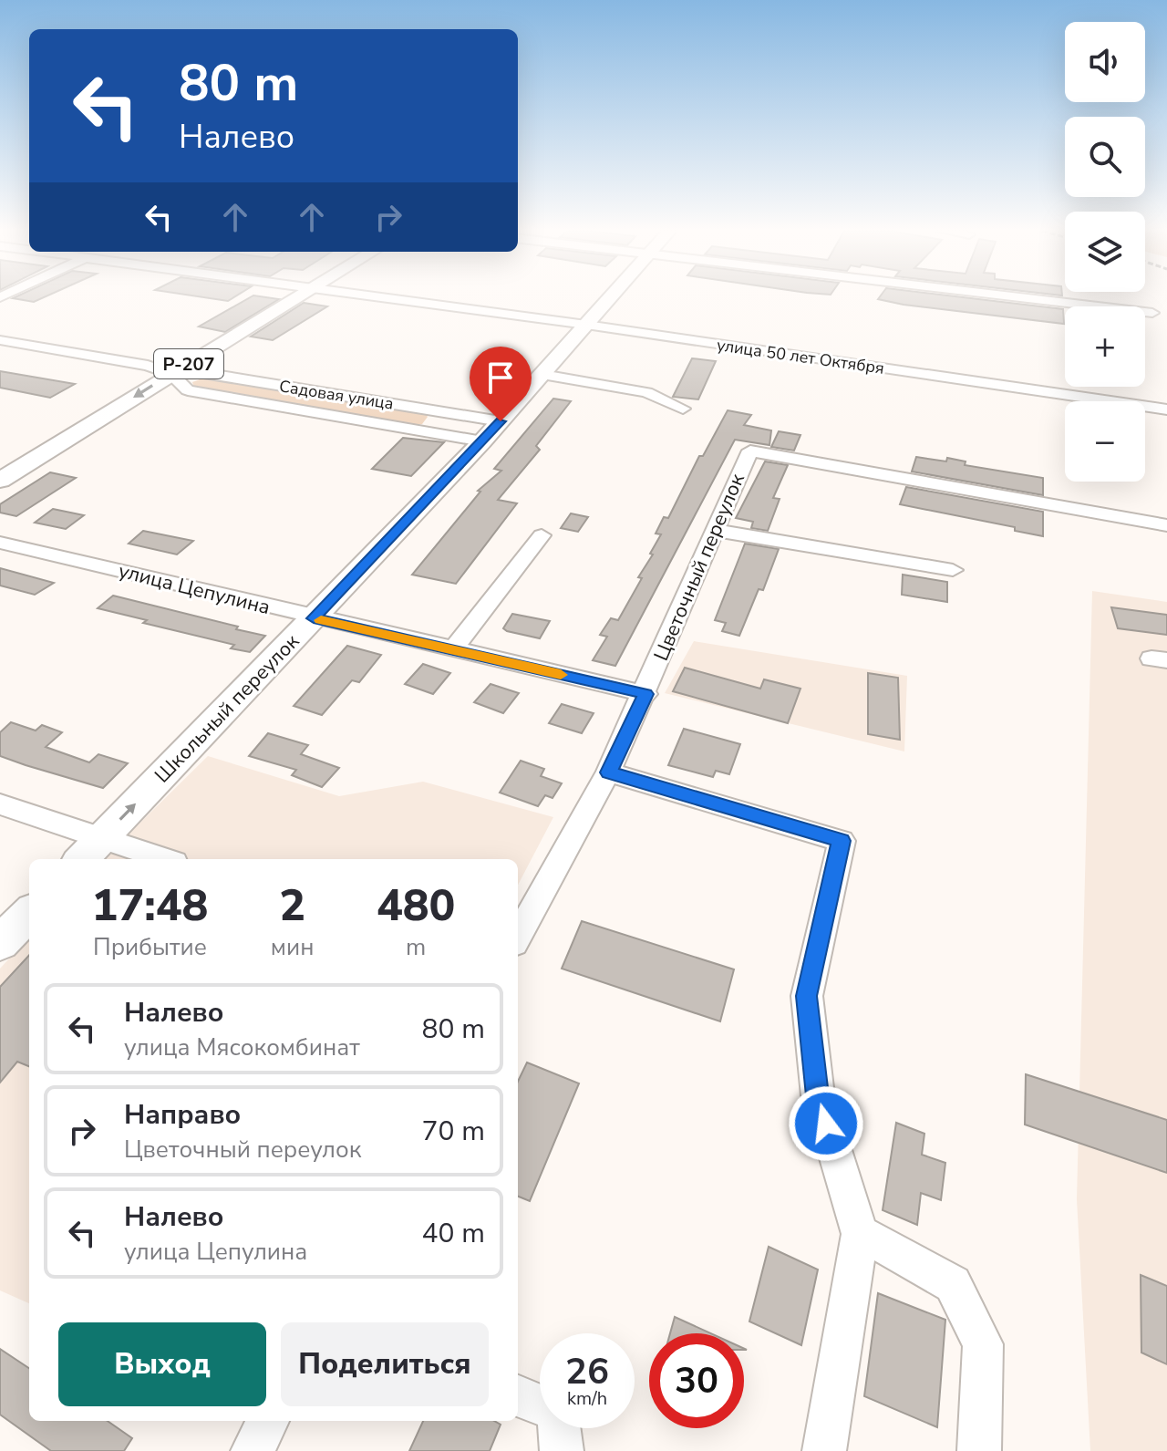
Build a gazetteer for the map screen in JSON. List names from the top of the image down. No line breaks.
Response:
{"streets":{"main road":["Р-207","Школьный переулок"],"street":["улица 50 лет Октября","Садовая улица","Цветочный переулок","улица Цепулина"]},"crossings":[["улица 50 лет Октября","Школьный переулок"],["Р-207","Садовая улица"],["Садовая улица","Школьный переулок"],["Цветочный переулок","улица Цепулина"],["улица Цепулина","Школьный переулок"]],"one_way":["Школьный переулок"],"page":{"map_buttons":["+","−"],"turn":["80 m","Налево"],"eta":["17:48","Прибытие","2","мин","480","m"],"list":[{"name":"Налево","note":"улица Мясокомбинат","value":"80 m"},{"name":"Направо","note":"Цветочный переулок","value":"70 m"},{"name":"Налево","note":"улица Цепулина","value":"40 m"}],"buttons":["Выход","Поделиться"],"speed":"26 km/h","limit":"30"}}
